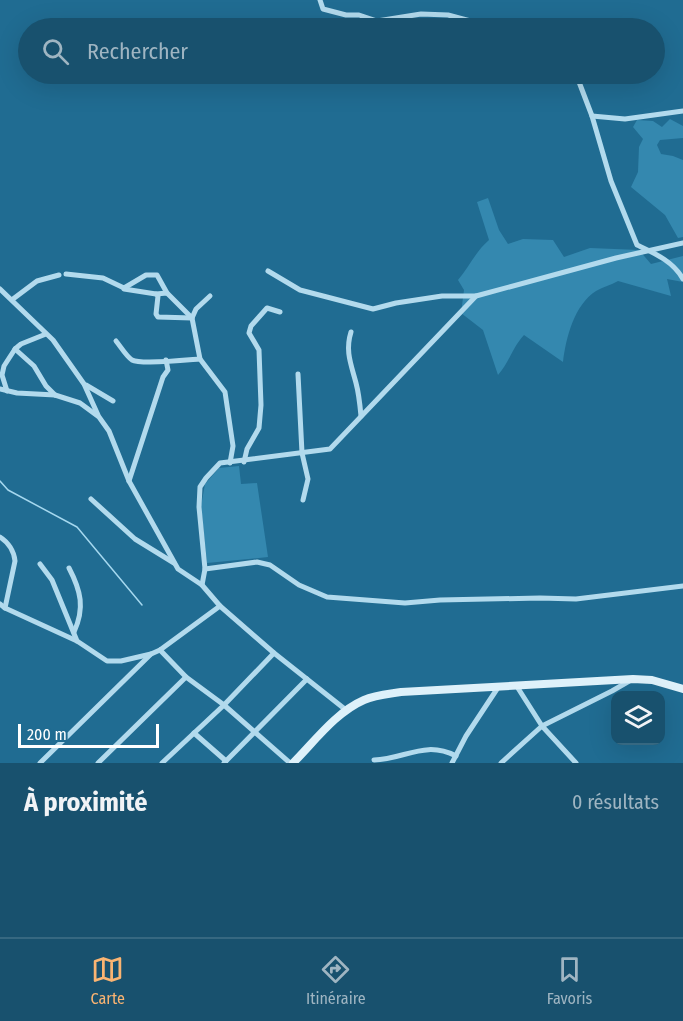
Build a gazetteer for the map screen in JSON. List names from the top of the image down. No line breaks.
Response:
{"scale_bar":"200 m","page":{"search":"Rechercher","scale":"200 m","heading":["À proximité","0 résultats"],"nav":["Carte","Itinéraire","Favoris"]}}
